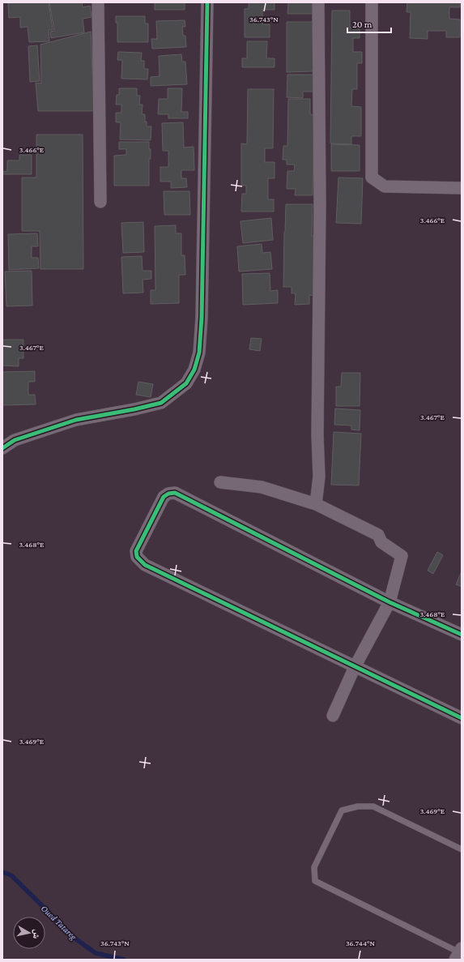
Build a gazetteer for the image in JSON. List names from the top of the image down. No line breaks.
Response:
{"water":["Oued Tatareg"],"scale_bar":"20 m","north":"right","coordinates":["36.743°N","3.466°E","3.467°E","3.468°E","3.469°E","36.744°N"]}
